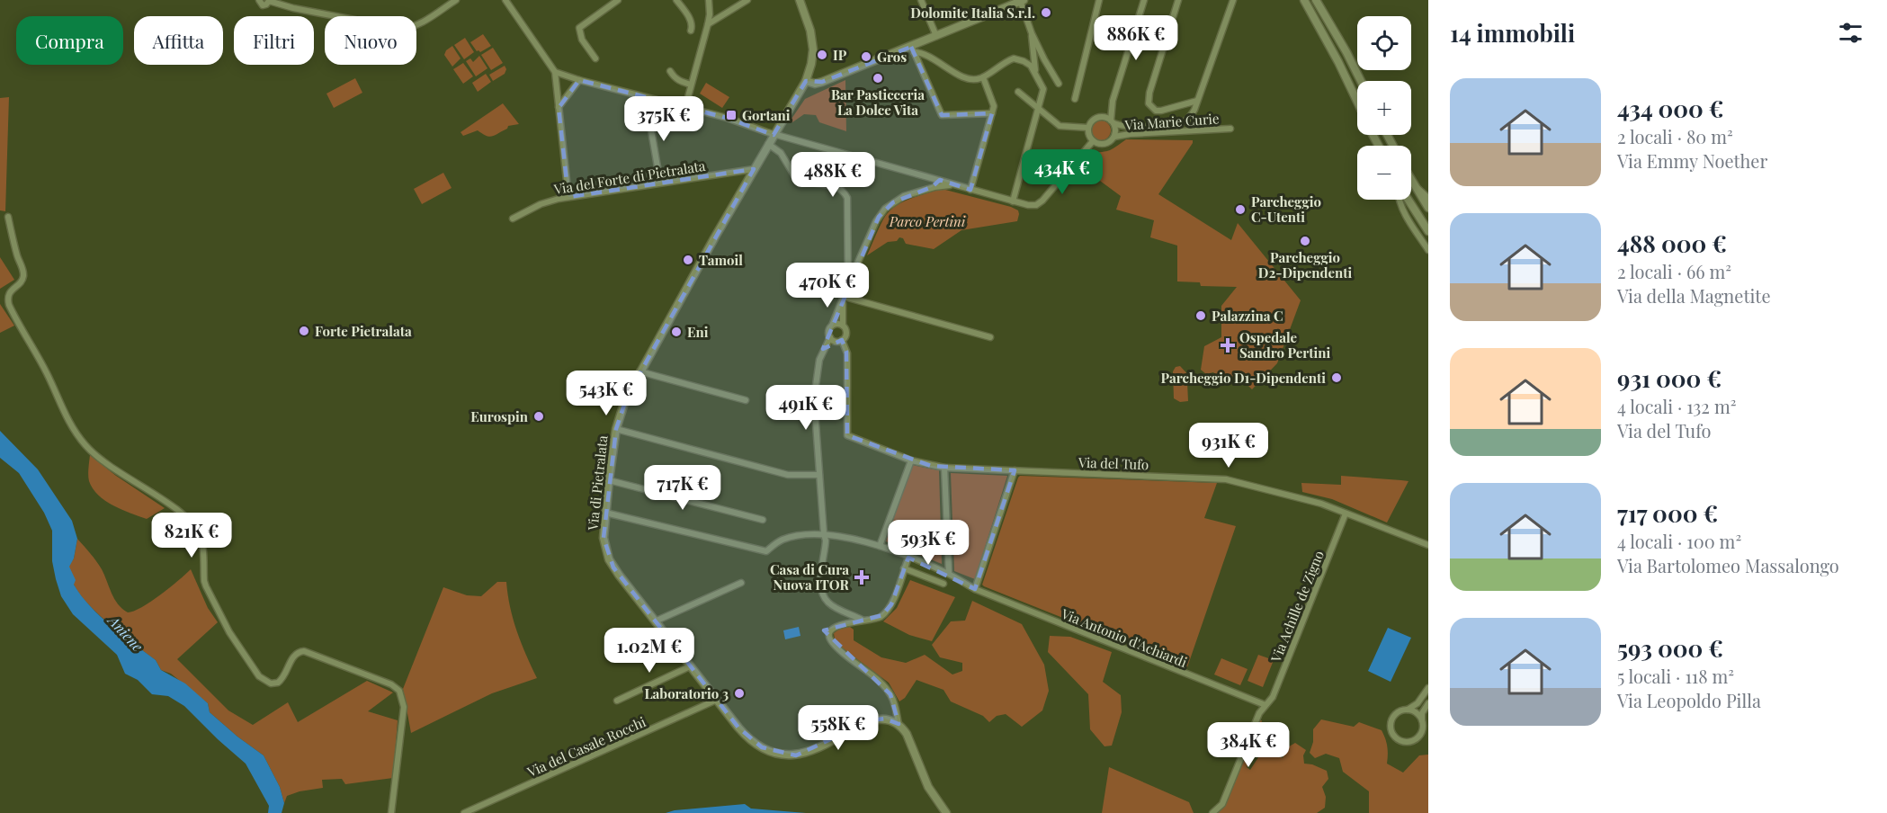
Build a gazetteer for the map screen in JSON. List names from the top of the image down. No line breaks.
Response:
{"streets":{"street":["Via Marie Curie","Via del Forte di Pietralata","Via del Tufo","Via di Pietralata","Via Achille de Zigno","Via Antonio d'Achiardi","Via del Casale Rocchi"]},"crossings":[["Via del Forte di Pietralata","Via di Pietralata"],["Via del Tufo","Via Achille de Zigno"],["Via di Pietralata","Via Antonio d'Achiardi"],["Via di Pietralata","Via del Casale Rocchi"],["Via Achille de Zigno","Via Antonio d'Achiardi"]],"water":["Aniene"],"parks":["Parco Pertini"],"places":{"other":["Dolomite Italia S.r.l.","IP","Gros","Bar Pasticceria La Dolce Vita","Parcheggio C-Utenti","Parcheggio D2-Dipendenti","Tamoil","Palazzina C","Forte Pietralata","Eni","Parcheggio D1-Dipendenti","Eurospin","Laboratorio 3"],"transit":["Gortani"],"health":["Ospedale Sandro Pertini","Casa di Cura Nuova ITOR"]},"page":{"heading":"14 immobili","price":["886K €","375K €","434K €","488K €","470K €","543K €","491K €","931K €","717K €","821K €","593K €","1.02M €","558K €","384K €"],"map_buttons":["+","−"],"chip":["Compra","Affitta","Filtri","Nuovo"],"list":[{"name":"434 000 €","note":"2 locali · 80 m² · Via Emmy Noether"},{"name":"488 000 €","note":"2 locali · 66 m² · Via della Magnetite"},{"name":"931 000 €","note":"4 locali · 132 m² · Via del Tufo"},{"name":"717 000 €","note":"4 locali · 100 m² · Via Bartolomeo Massalongo"},{"name":"593 000 €","note":"5 locali · 118 m² · Via Leopoldo Pilla"}]}}
